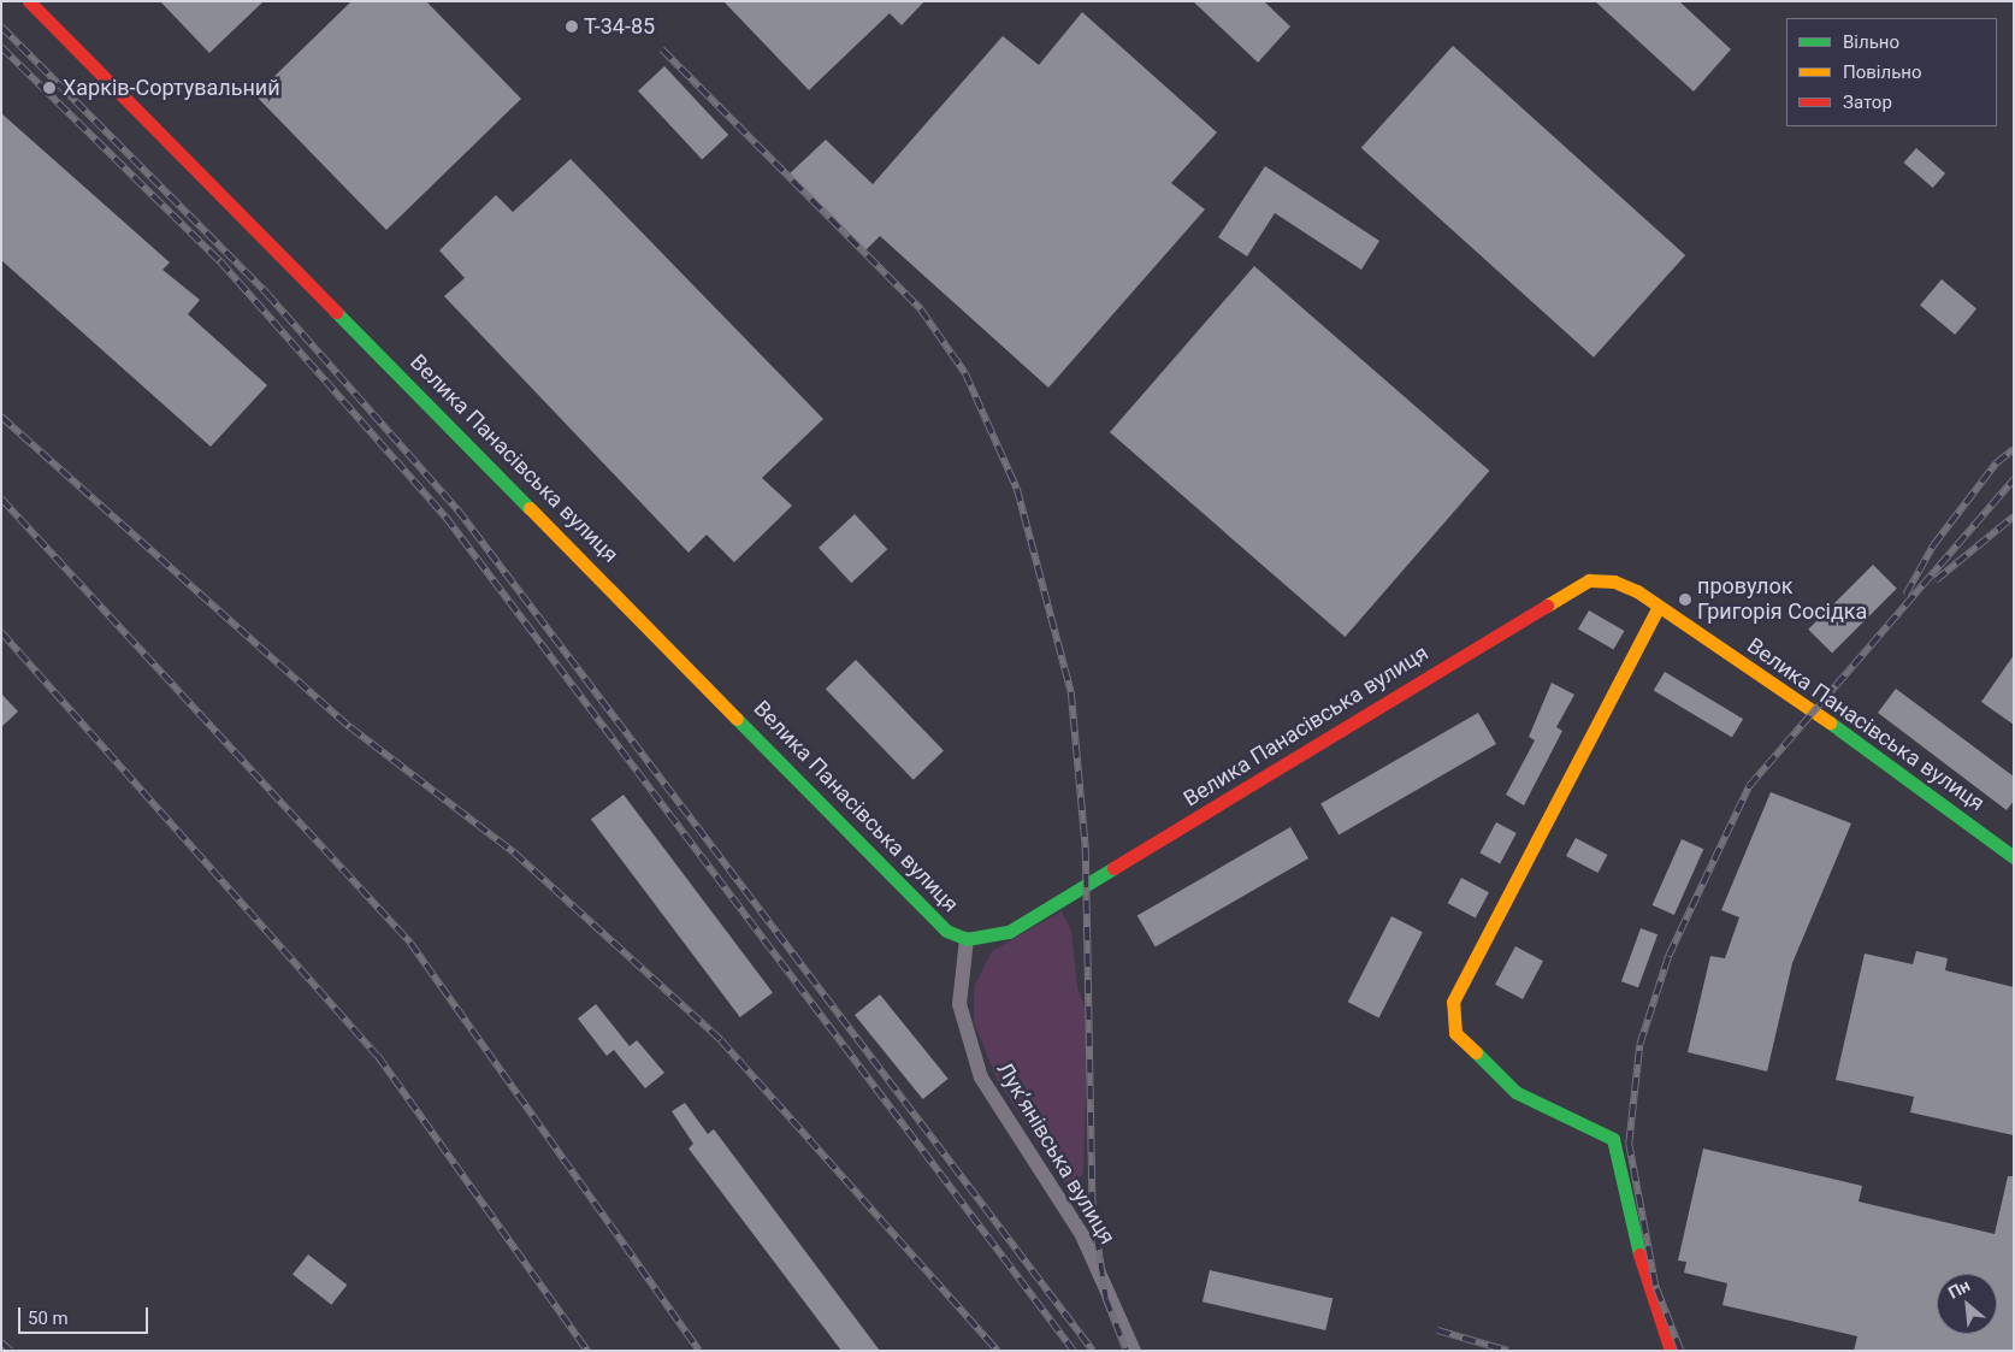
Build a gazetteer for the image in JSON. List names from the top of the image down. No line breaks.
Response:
{"streets":{"street":["Велика Панасівська вулиця","Лук’янівська вулиця"]},"crossings":[["Велика Панасівська вулиця","Лук’янівська вулиця"]],"places":["Т-34-85","Харків-Сортувальний","провулок Григорія Сосідка"],"legend":["Вільно","Повільно","Затор"],"scale_bar":"50 m","north":"top left"}
